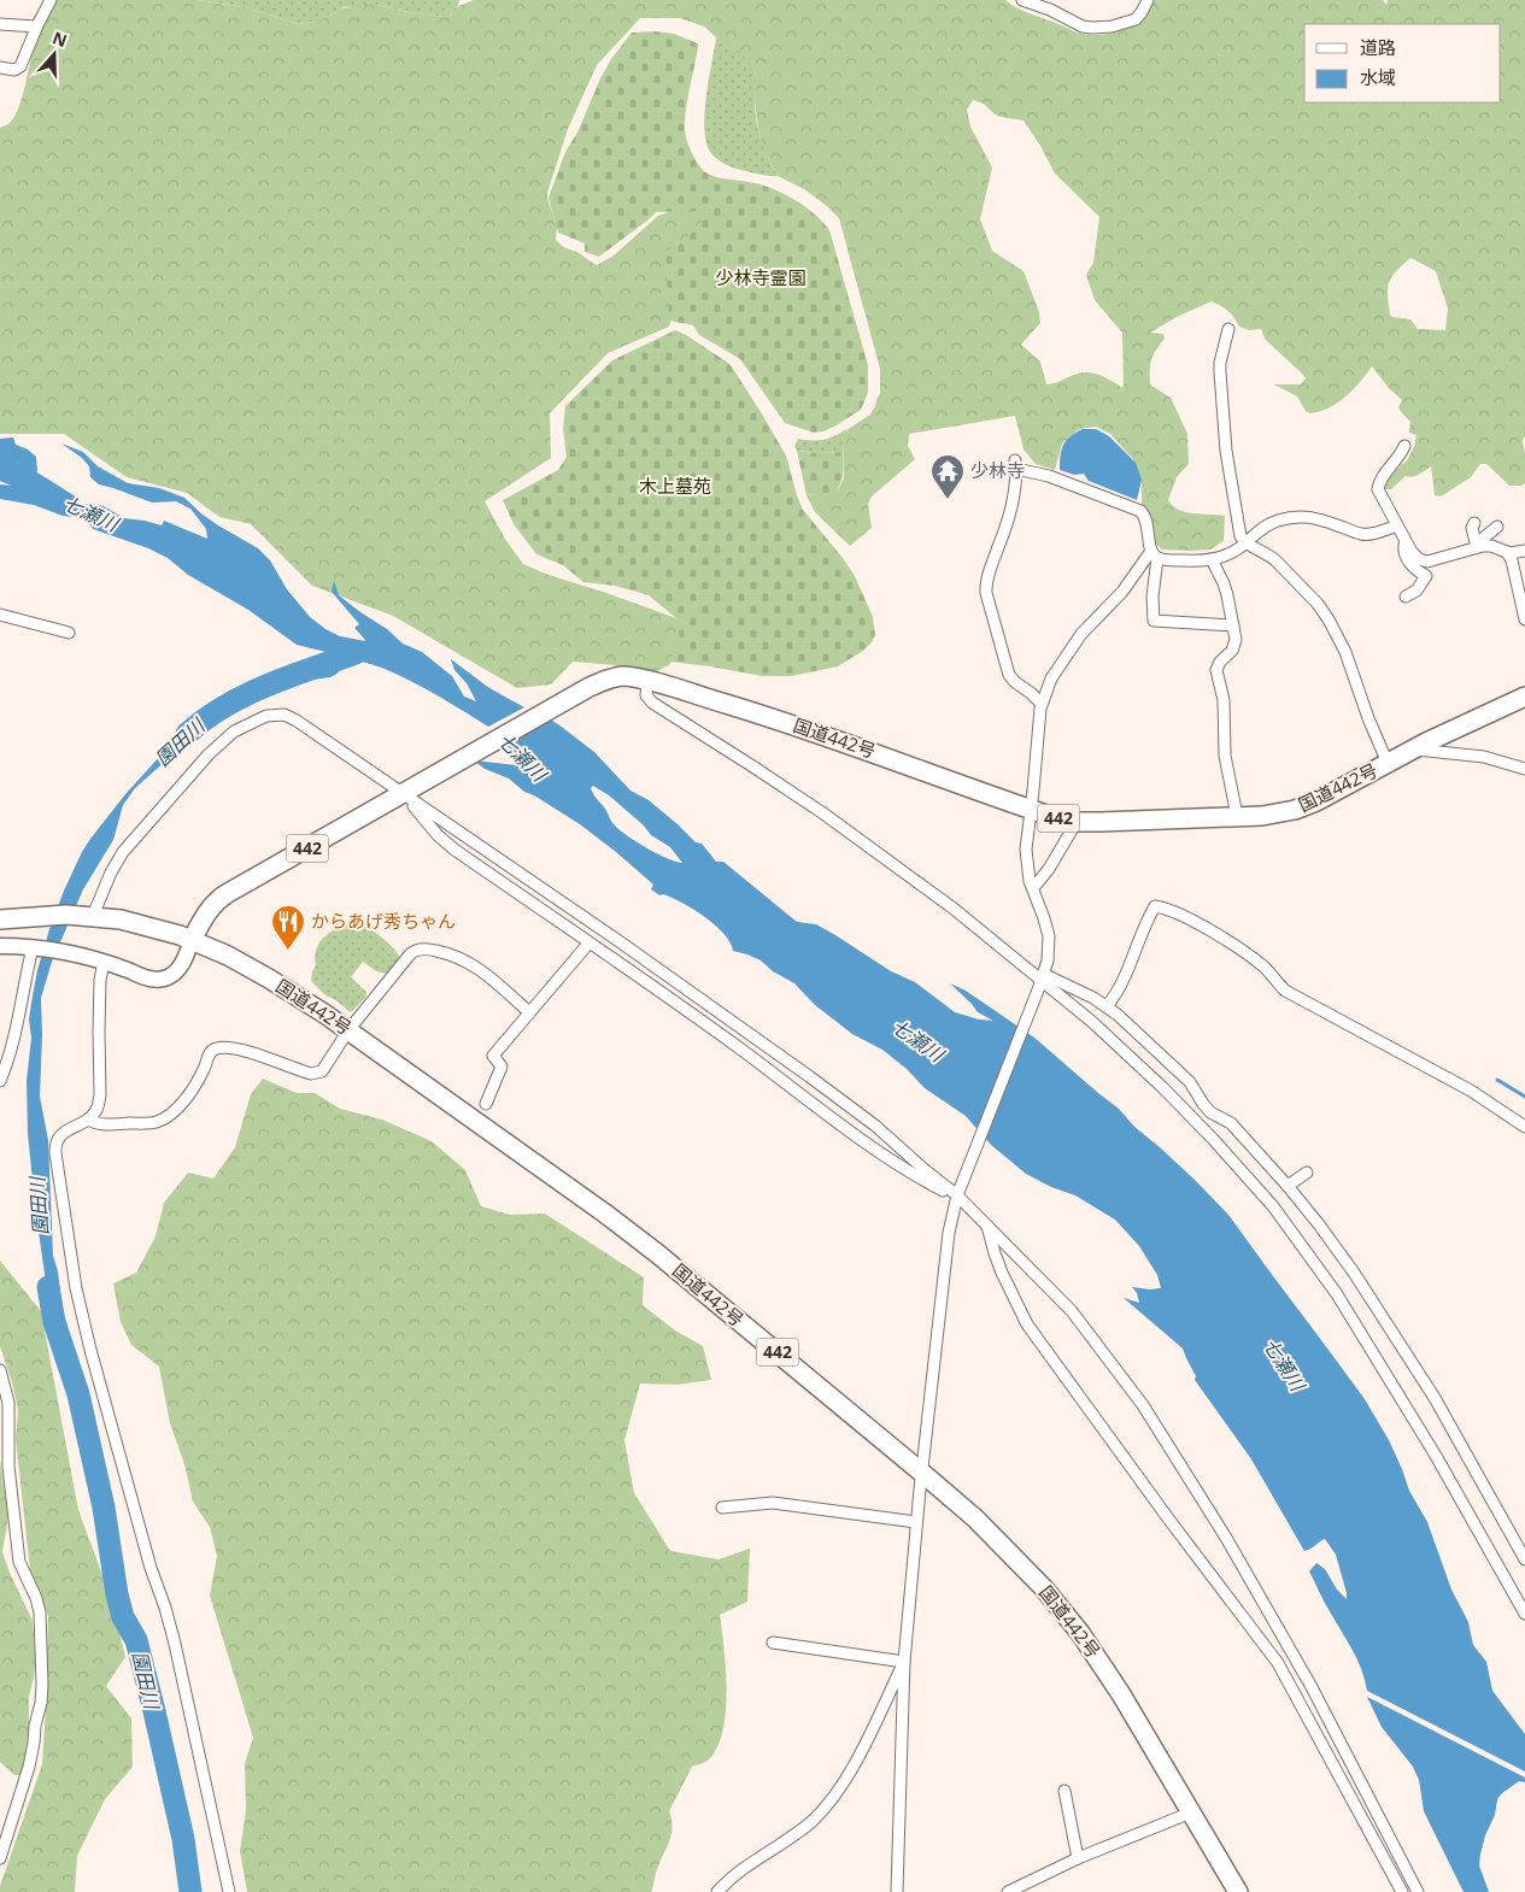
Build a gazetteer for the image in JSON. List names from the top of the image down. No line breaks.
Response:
{"streets":{"highway":["国道442号","442"]},"water":["七瀬川","園田川"],"parks":["少林寺霊園","木上墓苑"],"places":{"temple":["少林寺"],"restaurant":["からあげ秀ちゃん"]},"legend":["道路","水域"],"north":"top"}
